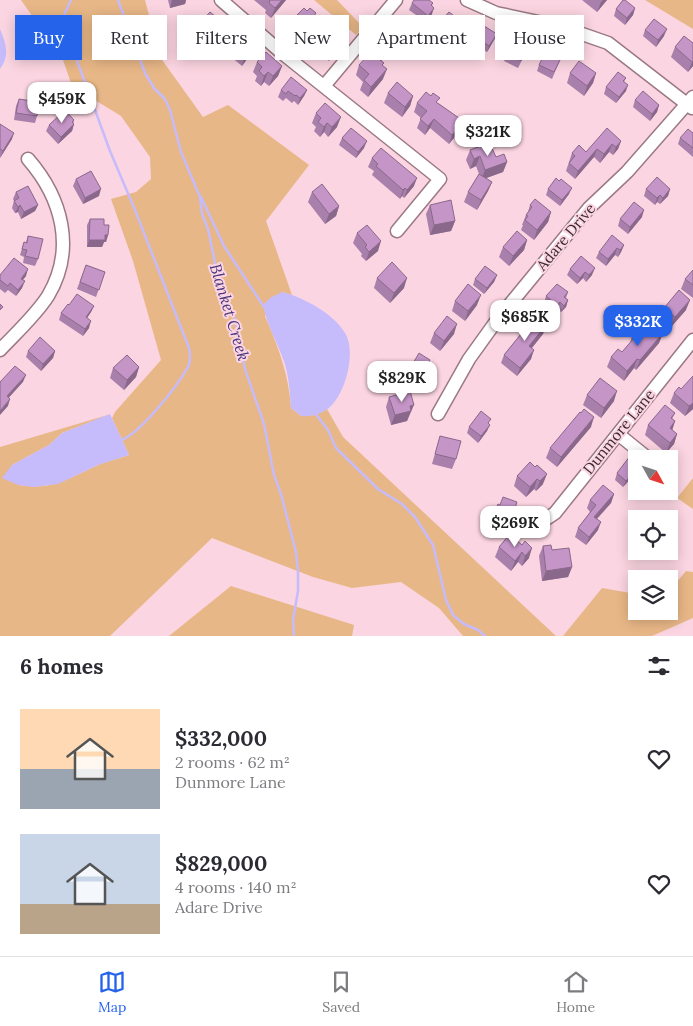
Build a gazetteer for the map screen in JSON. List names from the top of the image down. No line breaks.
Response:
{"streets":{"street":["Adare Drive","Dunmore Lane"]},"water":["Blanket Creek"],"north":"bottom right","page":{"chip":["Buy","Rent","Filters","New","Apartment","House"],"price":["$459K","$321K","$685K","$332K","$829K","$269K"],"heading":"6 homes","list":[{"name":"$332,000","note":"2 rooms · 62 m² · Dunmore Lane"},{"name":"$829,000","note":"4 rooms · 140 m² · Adare Drive"}],"tabs":["Map","Saved","Home"]}}
